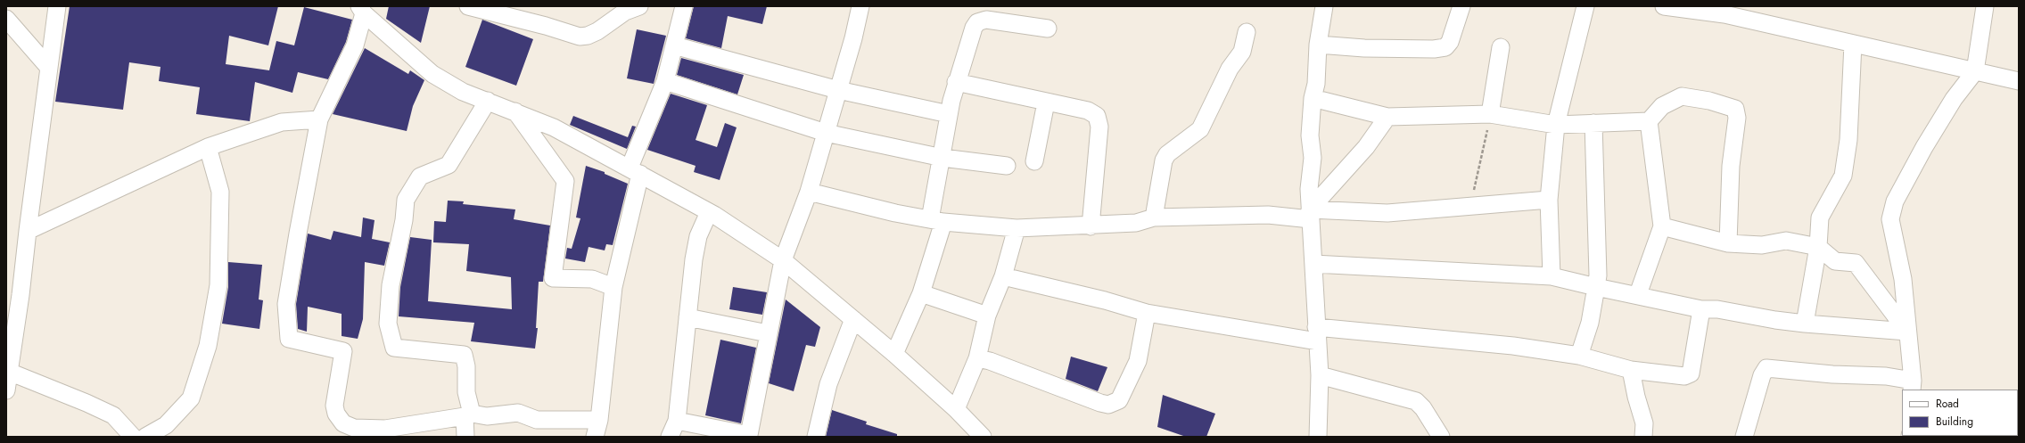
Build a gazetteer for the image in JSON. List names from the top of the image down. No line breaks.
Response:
{"legend":["Road","Building"]}
